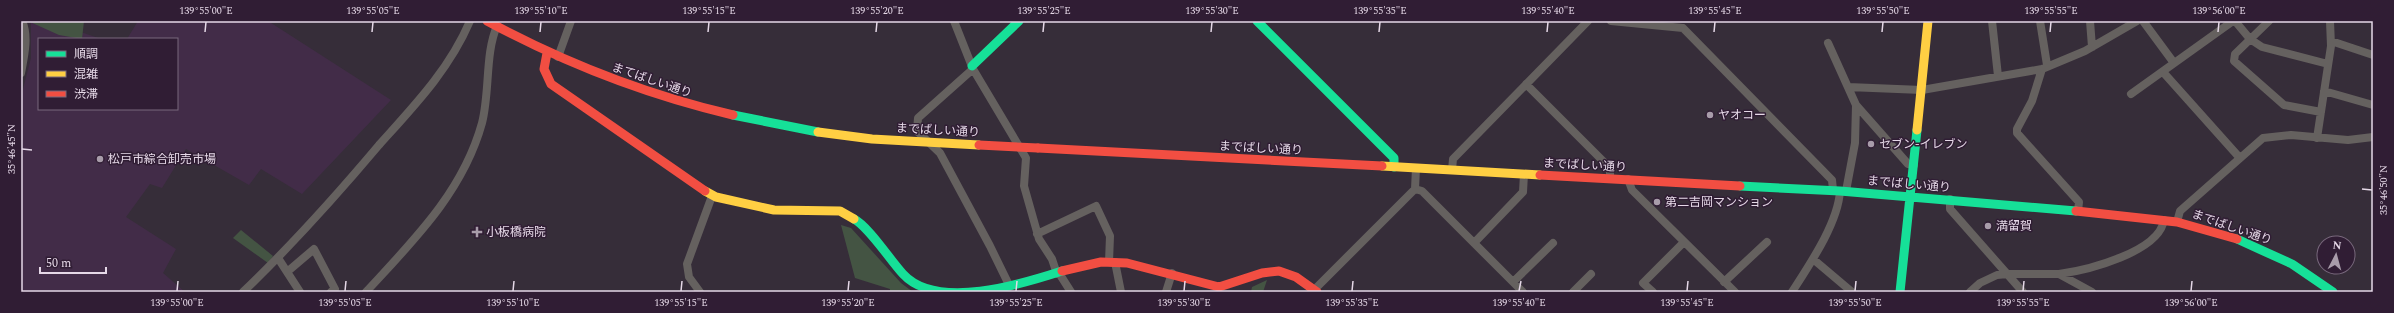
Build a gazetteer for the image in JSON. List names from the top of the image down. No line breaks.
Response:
{"streets":{"street":["まてばしい通り","までばしい通り"]},"crossings":[["まてばしい通り","までばしい通り"]],"places":{"other":["ヤオコー","セブン-イレブン","松戸市綜合卸売市場","第二吉岡マンション","満留賀"],"health":["小板橋病院"]},"legend":["順調","混雑","渋滞"],"scale_bar":"50 m","north":"top","coordinates":["139°55'00\"E","139°55'05\"E","139°55'10\"E","139°55'15\"E","139°55'20\"E","139°55'25\"E","139°55'30\"E","139°55'35\"E","139°55'40\"E","139°55'45\"E","139°55'50\"E","139°55'55\"E","139°56'00\"E","35°46'45\"N","35°46'50\"N"]}
